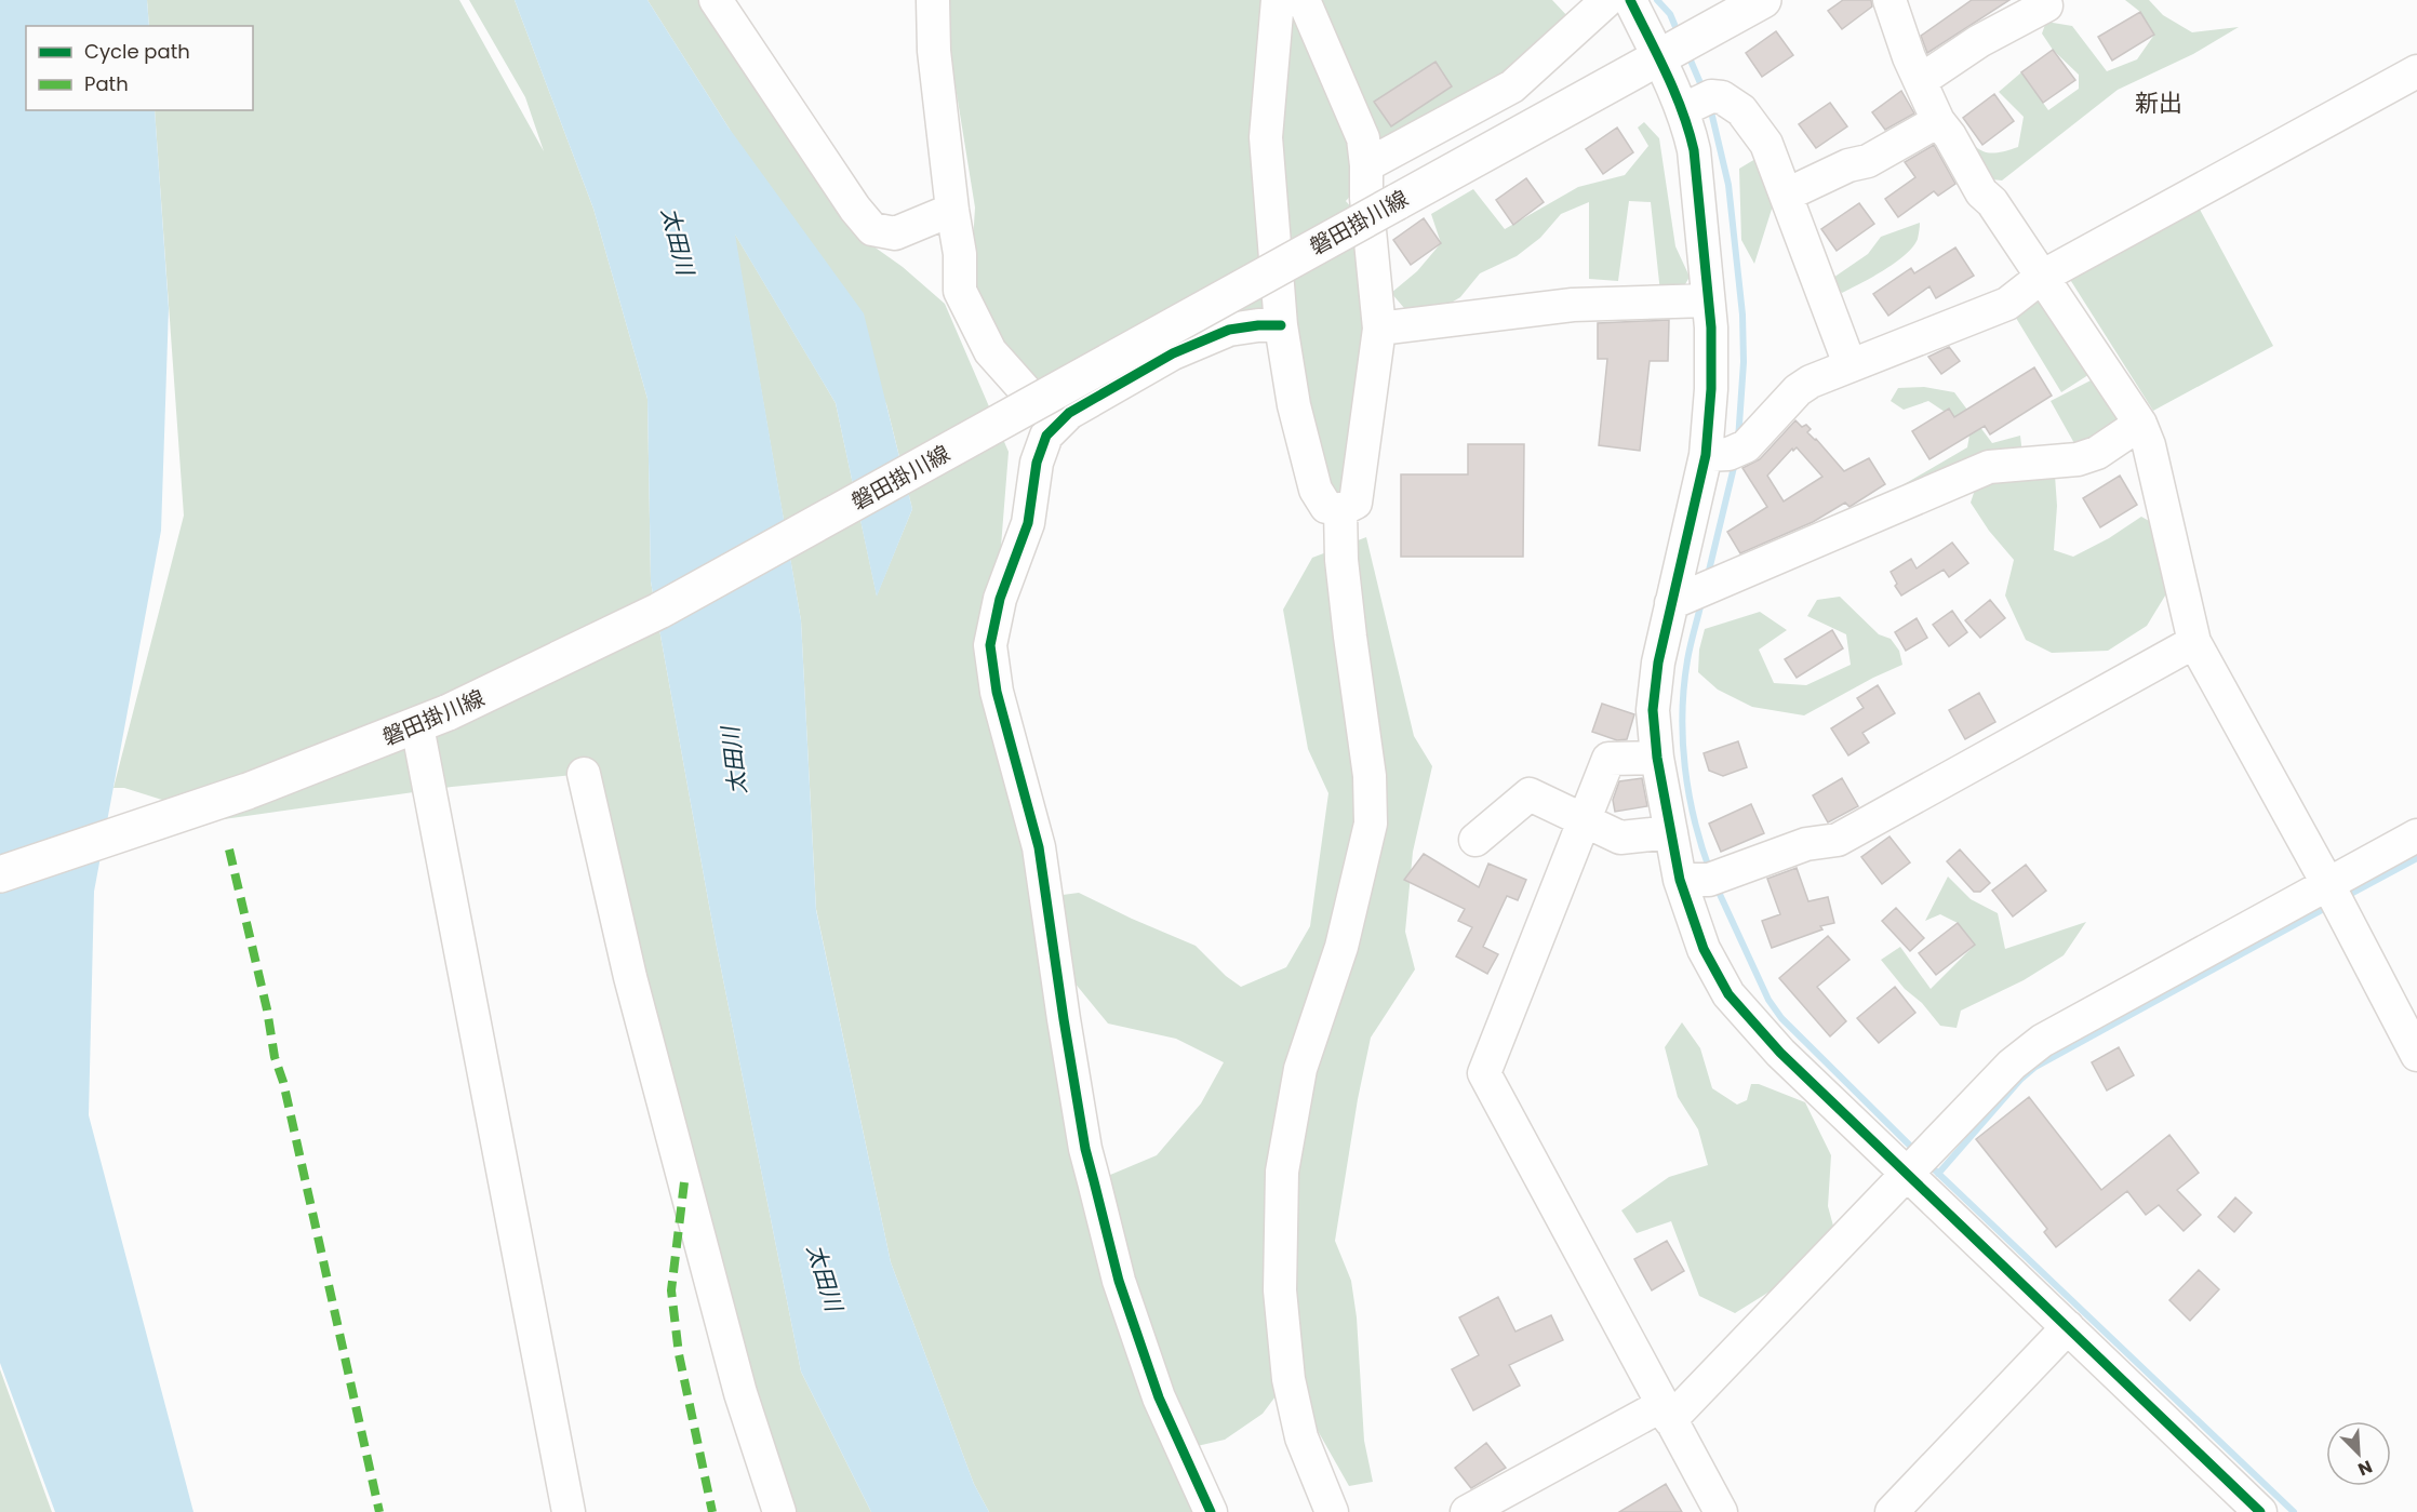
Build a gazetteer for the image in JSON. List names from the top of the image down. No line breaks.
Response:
{"streets":{"main road":["磐田掛川線"]},"districts":["新出"],"water":["太田川"],"legend":["Cycle path","Path"],"north":"bottom right"}
